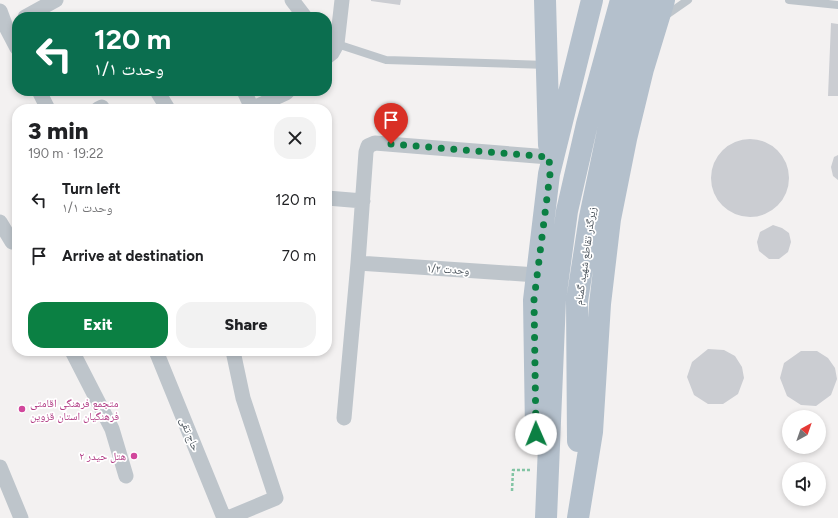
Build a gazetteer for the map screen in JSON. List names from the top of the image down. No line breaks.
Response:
{"streets":{"main road":["زیرگذر تقاطع شهید گمنام"],"street":["وحدت ۱/۲","حاج تقی"]},"places":["متجمع فرهنگی اقامتی فرهنگیان استان قزوین","هتل حیدر ۲"],"north":"top right","page":{"turn":["120 m","وحدت ۱/۱"],"heading":["3 min","190 m · 19:22"],"list":[{"name":"Turn left","note":"وحدت ۱/۱","value":"120 m"},{"name":"Arrive at destination","value":"70 m"}],"buttons":["Exit","Share"]}}
